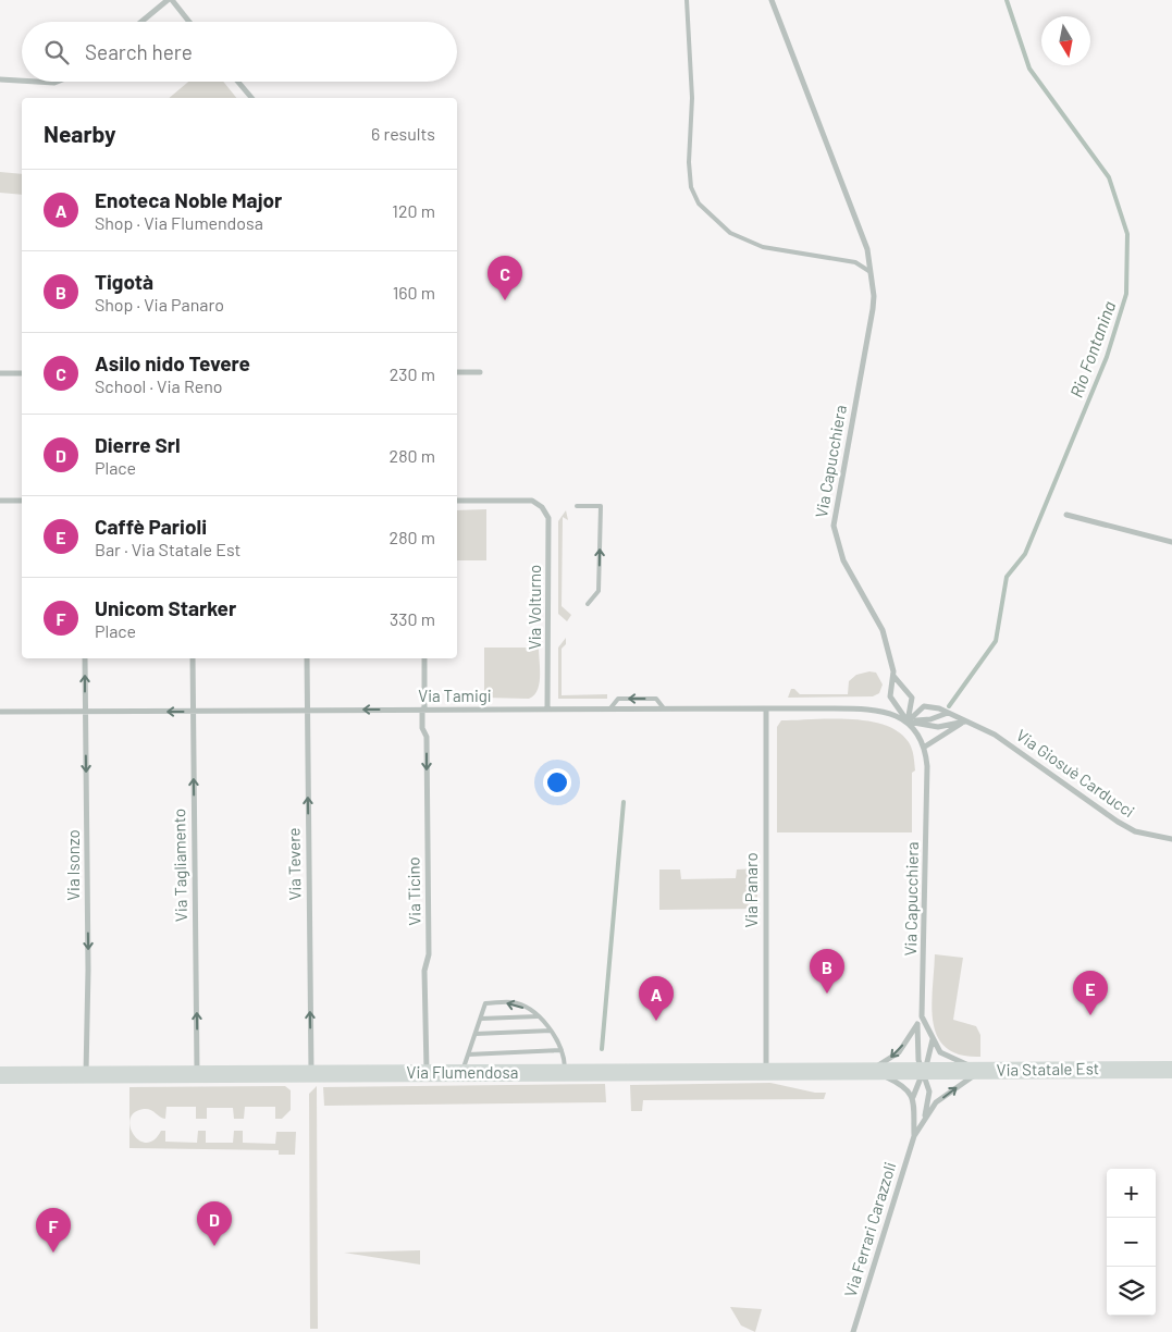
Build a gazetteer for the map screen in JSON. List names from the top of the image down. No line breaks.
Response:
{"streets":{"street":["Via Capucchiera","Via Volturno","Via Tamigi","Via Giosuè Carducci","Via Tevere","Via Isonzo","Via Tagliamento","Via Panaro","Via Ticino","Via Statale Est","Via Flumendosa","Via Ferrari Carazzoli"]},"crossings":[["Via Capucchiera","Via Tamigi"],["Via Capucchiera","Via Giosuè Carducci"],["Via Capucchiera","Via Statale Est"],["Via Capucchiera","Via Flumendosa"],["Via Capucchiera","Via Ferrari Carazzoli"],["Via Volturno","Via Tamigi"],["Via Tamigi","Via Giosuè Carducci"],["Via Tamigi","Via Tevere"],["Via Tamigi","Via Isonzo"],["Via Tamigi","Via Tagliamento"],["Via Tamigi","Via Panaro"],["Via Tamigi","Via Ticino"],["Via Tevere","Via Flumendosa"],["Via Isonzo","Via Flumendosa"],["Via Tagliamento","Via Flumendosa"],["Via Panaro","Via Flumendosa"],["Via Ticino","Via Flumendosa"],["Via Statale Est","Via Flumendosa"],["Via Statale Est","Via Ferrari Carazzoli"],["Via Flumendosa","Via Ferrari Carazzoli"]],"one_way":["Via Tevere","Via Tagliamento","Via Ticino"],"water":["Rio Fontanina"],"north":"bottom","page":{"search":"Search here","heading":["Nearby","6 results"],"list":[{"mark":"A","name":"Enoteca Noble Major","note":"Shop · Via Flumendosa","value":"120 m"},{"mark":"B","name":"Tigotà","note":"Shop · Via Panaro","value":"160 m"},{"mark":"C","name":"Asilo nido Tevere","note":"School · Via Reno","value":"230 m"},{"mark":"D","name":"Dierre Srl","note":"Place","value":"280 m"},{"mark":"E","name":"Caffè Parioli","note":"Bar · Via Statale Est","value":"280 m"},{"mark":"F","name":"Unicom Starker","note":"Place","value":"330 m"}],"pins":["C","B","E","A","D","F"],"map_buttons":["+","−"]}}
